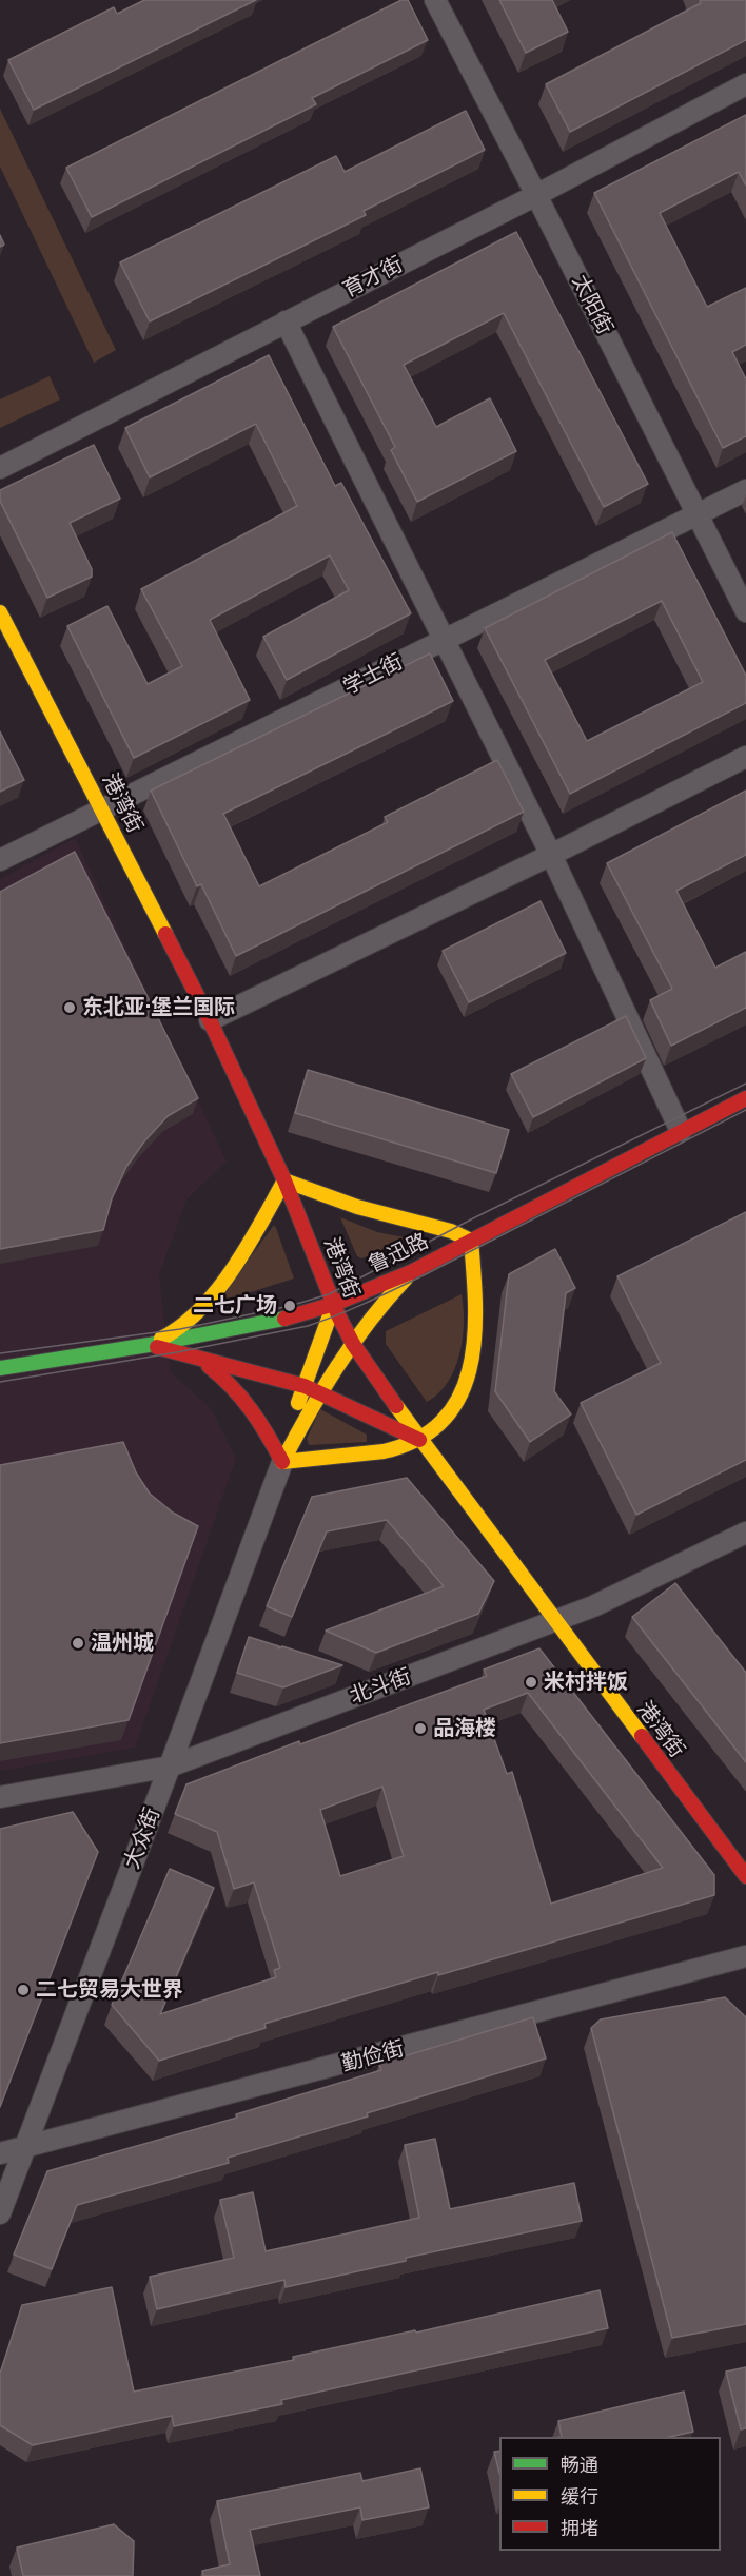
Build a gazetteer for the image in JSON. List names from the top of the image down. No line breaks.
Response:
{"streets":{"main road":["港湾街","鲁迅路"],"street":["育才街","太阳街","学士街","北斗街","大众街","勤俭街"]},"crossings":[["育才街","太阳街"],["太阳街","学士街"],["学士街","港湾街"],["港湾街","鲁迅路"],["港湾街","北斗街"],["北斗街","大众街"],["大众街","勤俭街"]],"places":["东北亚·堡兰国际","二七广场","温州城","米村拌饭","品海楼","二七贸易大世界"],"legend":["畅通","缓行","拥堵"]}
